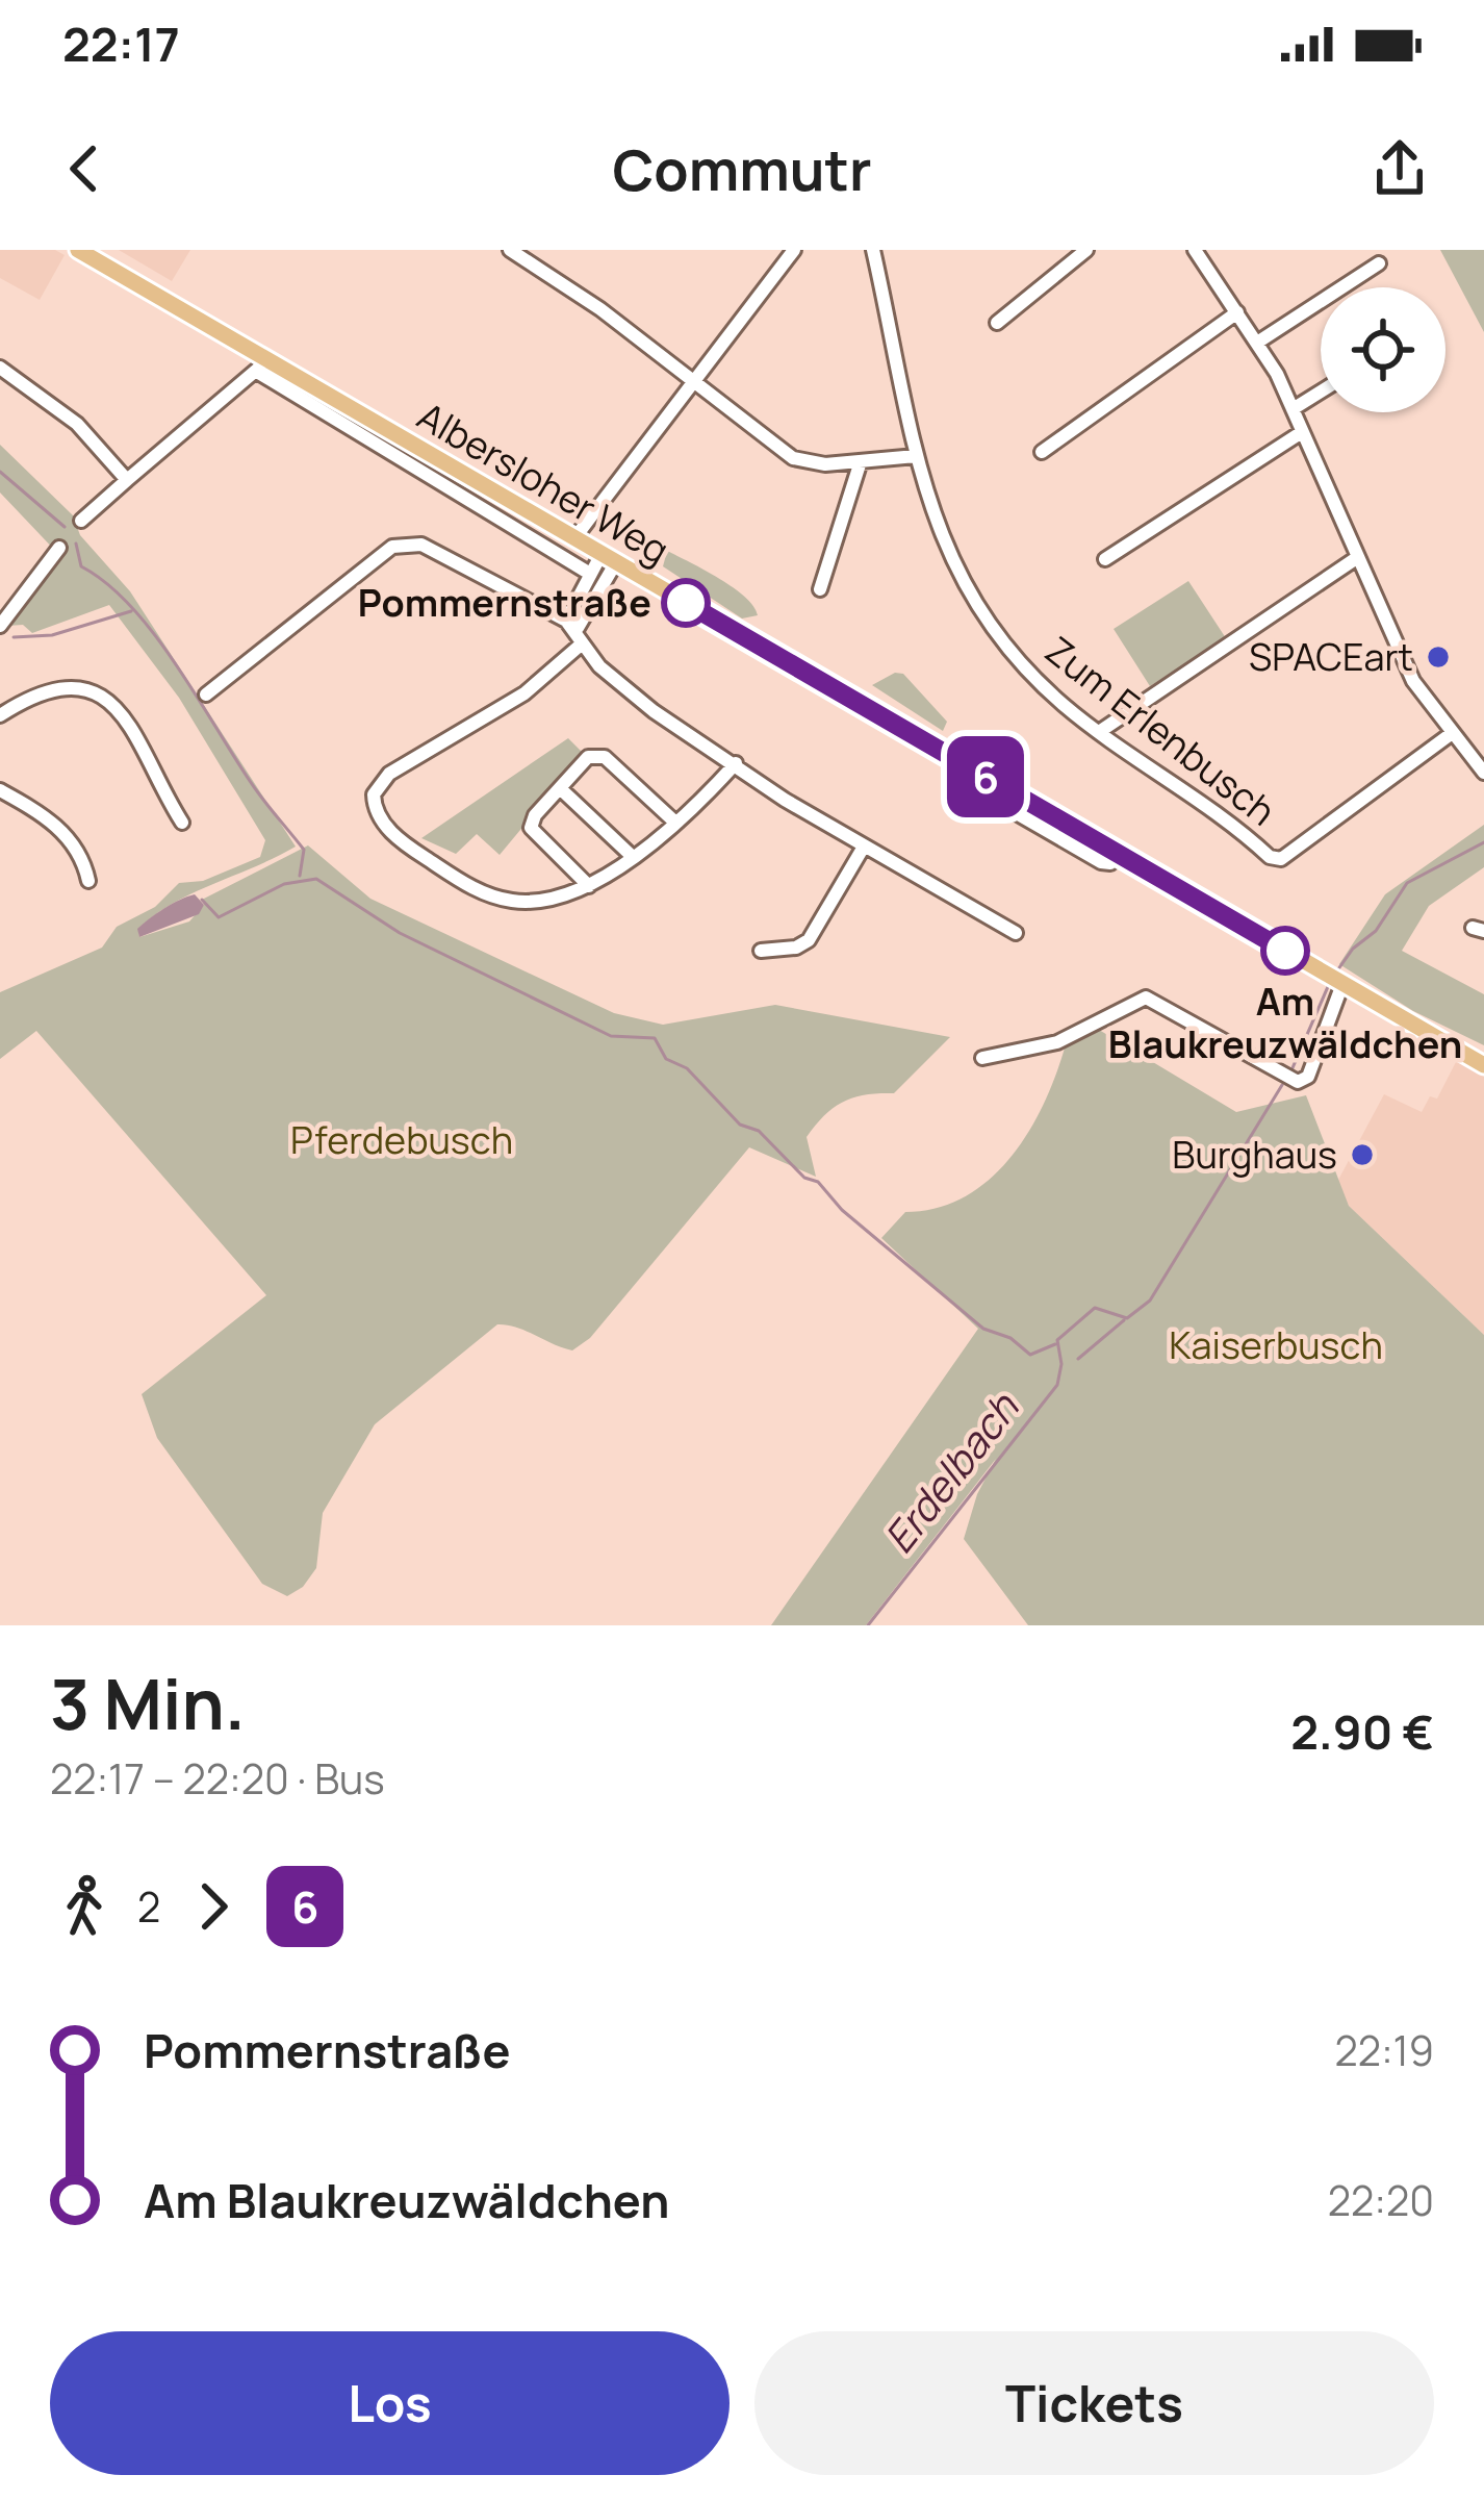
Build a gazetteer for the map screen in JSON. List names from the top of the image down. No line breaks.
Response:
{"streets":{"main road":["Albersloher Weg"],"street":["Zum Erlenbusch"]},"water":["Erdelbach"],"parks":["Pferdebusch","Kaiserbusch"],"places":["Pommernstraße","SPACEart","Am Blaukreuzwäldchen","Burghaus"],"lines":["bus line 6"],"page":{"status":"22:17","header":"Commutr","on_map":"6","heading":["3 Min.","22:17 – 22:20 · Bus","2.90 €"],"legs":["2","6"],"list":[{"name":"Pommernstraße","value":"22:19"},{"name":"Am Blaukreuzwäldchen","value":"22:20"}],"buttons":["Los","Tickets"]}}
